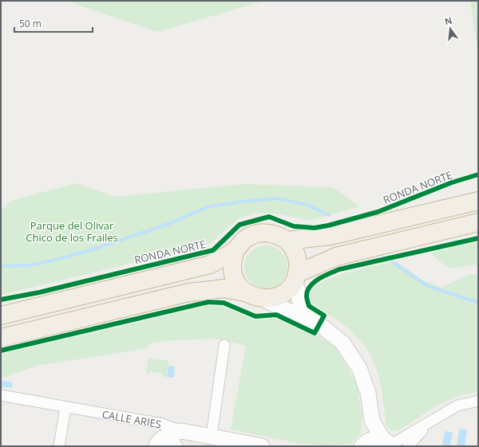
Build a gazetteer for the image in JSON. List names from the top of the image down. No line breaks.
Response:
{"streets":{"highway":["RONDA NORTE"],"main road":["CALLE ARIES"]},"parks":["Parque del Olivar Chico de los Frailes"],"scale_bar":"50 m","north":"top"}
